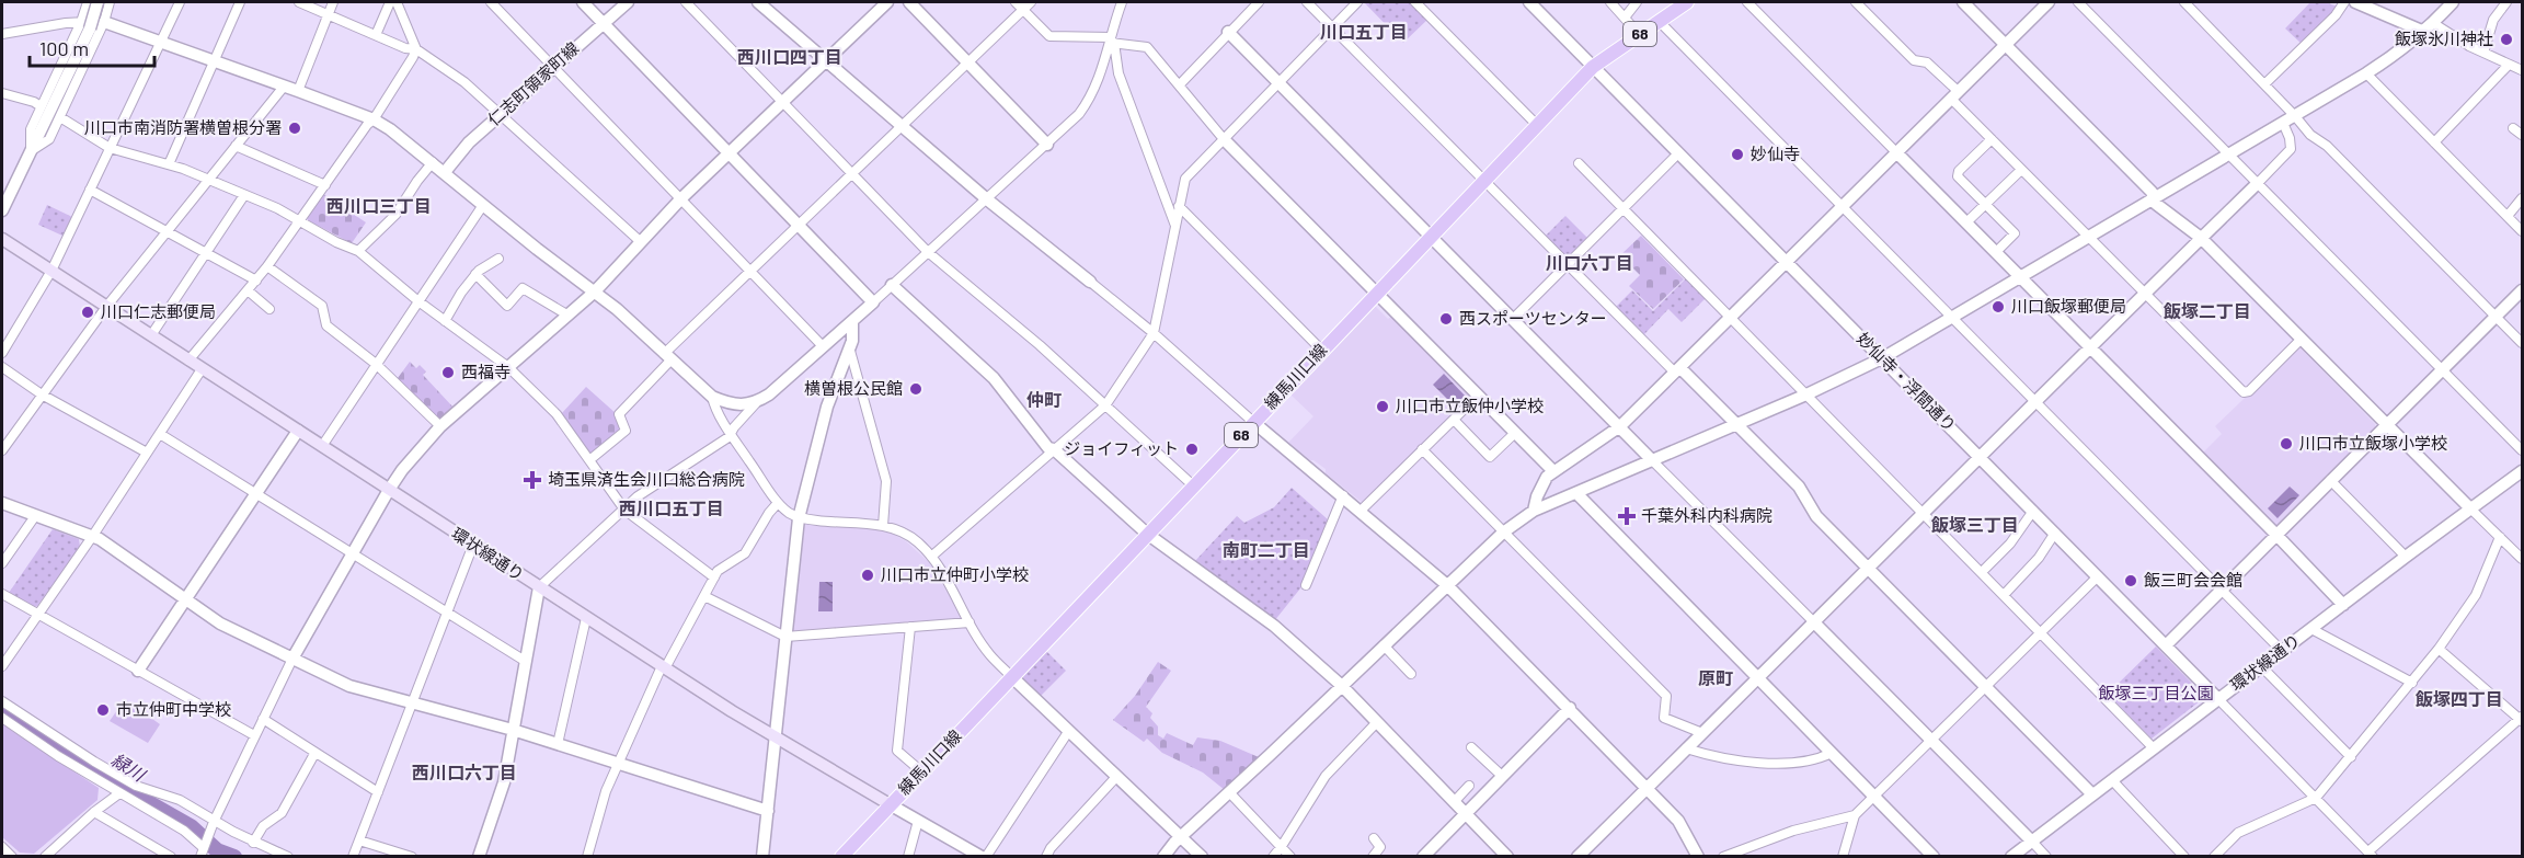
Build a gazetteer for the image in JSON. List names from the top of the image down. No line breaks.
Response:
{"streets":{"main road":["68","練馬川口線","環状線通り"],"street":["仁志町領家町線","妙仙寺・浮間通り"]},"crossings":[["練馬川口線","妙仙寺・浮間通り"],["練馬川口線","環状線通り"],["妙仙寺・浮間通り","環状線通り"]],"districts":["川口五丁目","西川口四丁目","西川口三丁目","川口六丁目","飯塚二丁目","仲町","西川口五丁目","飯塚三丁目","南町二丁目","原町","飯塚四丁目","西川口六丁目"],"water":["緑川"],"parks":["飯塚三丁目公園"],"places":{"other":["飯塚氷川神社","川口市南消防署横曽根分署","妙仙寺","川口飯塚郵便局","川口仁志郵便局","西スポーツセンター","西福寺","横曽根公民館","川口市立飯仲小学校","川口市立飯塚小学校","ジョイフィット","川口市立仲町小学校","飯三町会会館","市立仲町中学校"],"health":["埼玉県済生会川口総合病院","千葉外科内科病院"]},"scale_bar":"100 m"}
